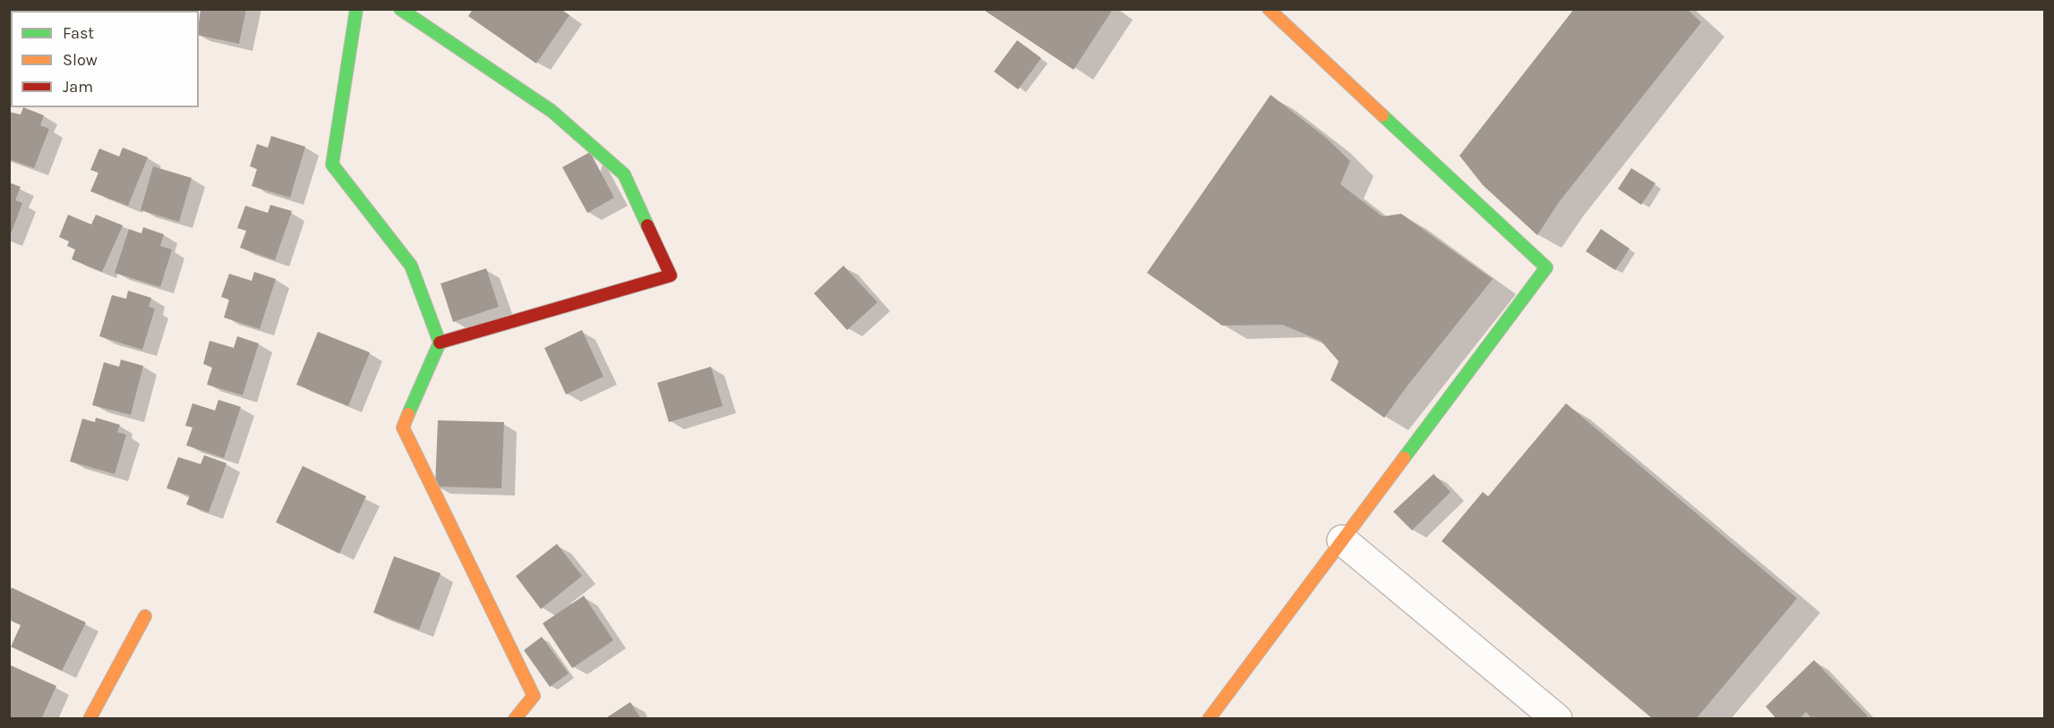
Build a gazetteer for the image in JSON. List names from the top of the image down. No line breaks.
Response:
{"legend":["Fast","Slow","Jam"]}
